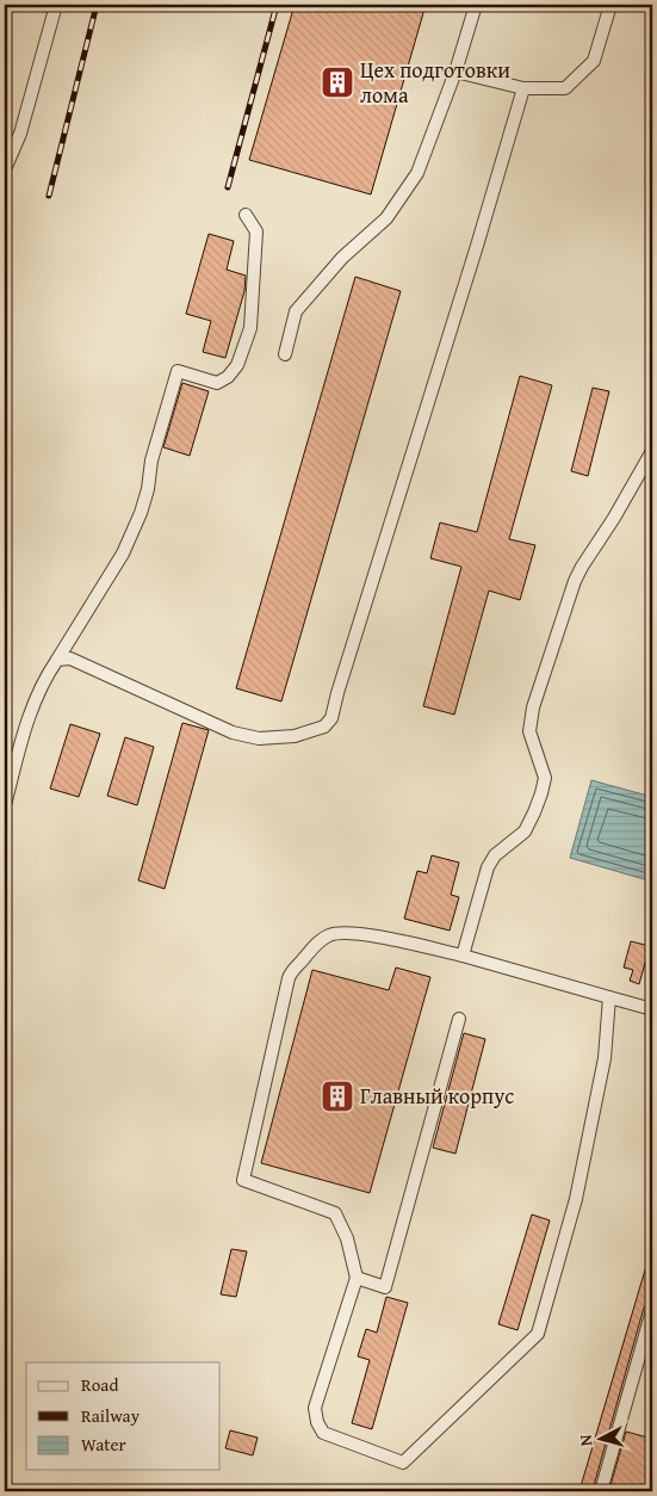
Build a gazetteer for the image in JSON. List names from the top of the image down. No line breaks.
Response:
{"places":{"building":["Цех подготовки лома","Главный корпус"]},"legend":["Road","Railway","Water"],"north":"left"}
